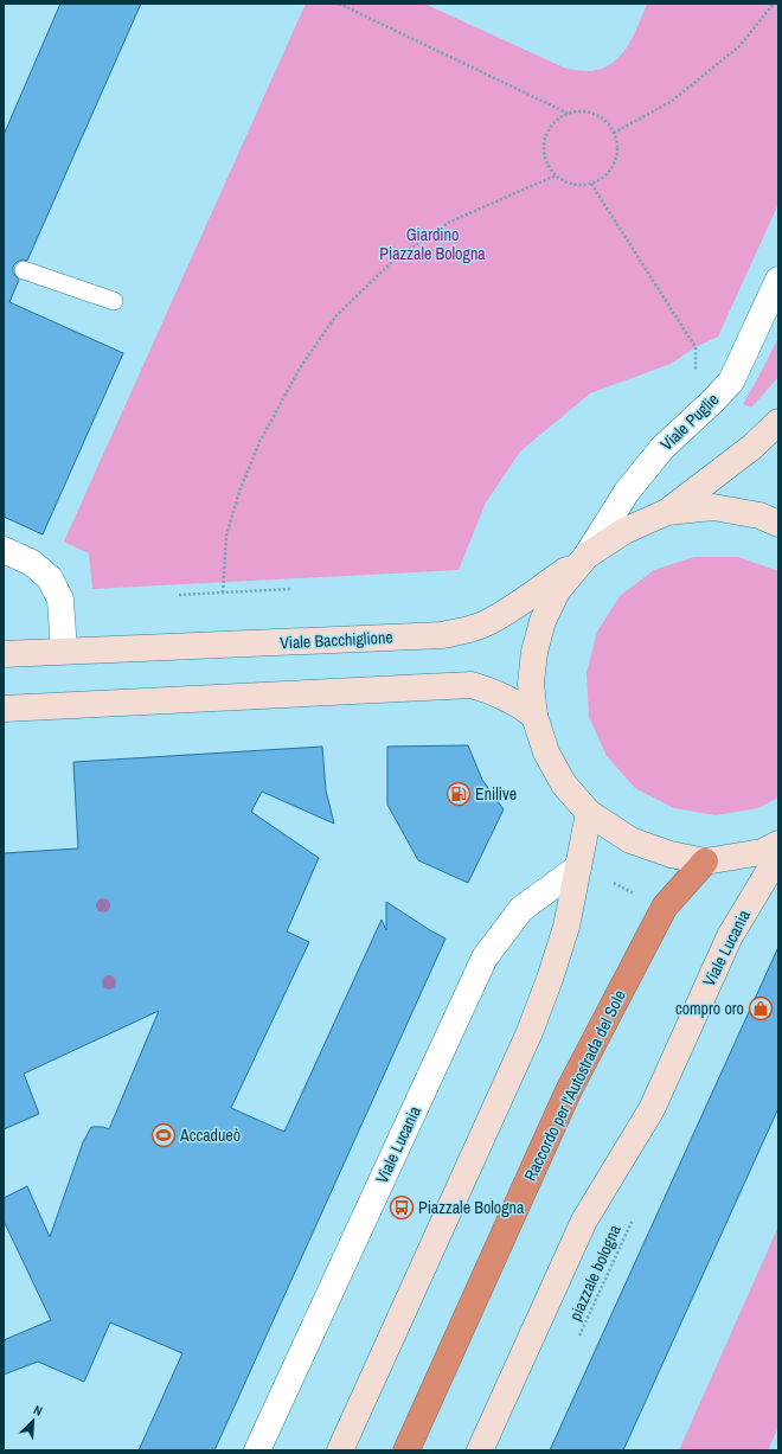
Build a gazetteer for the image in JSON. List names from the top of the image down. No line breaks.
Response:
{"streets":{"highway":["Raccordo per l'Autostrada del Sole"],"main road":["Viale Bacchiglione","Viale Lucania"],"street":["Viale Puglie"],"path":["piazzale bologna"]},"crossings":[["Viale Puglie","Viale Bacchiglione"]],"parks":["Giardino Piazzale Bologna"],"places":{"fuel station":["Enilive"],"shop":["compro oro"],"sports":["Accadueò"],"bus stop":["Piazzale Bologna"]},"north":"top right"}
